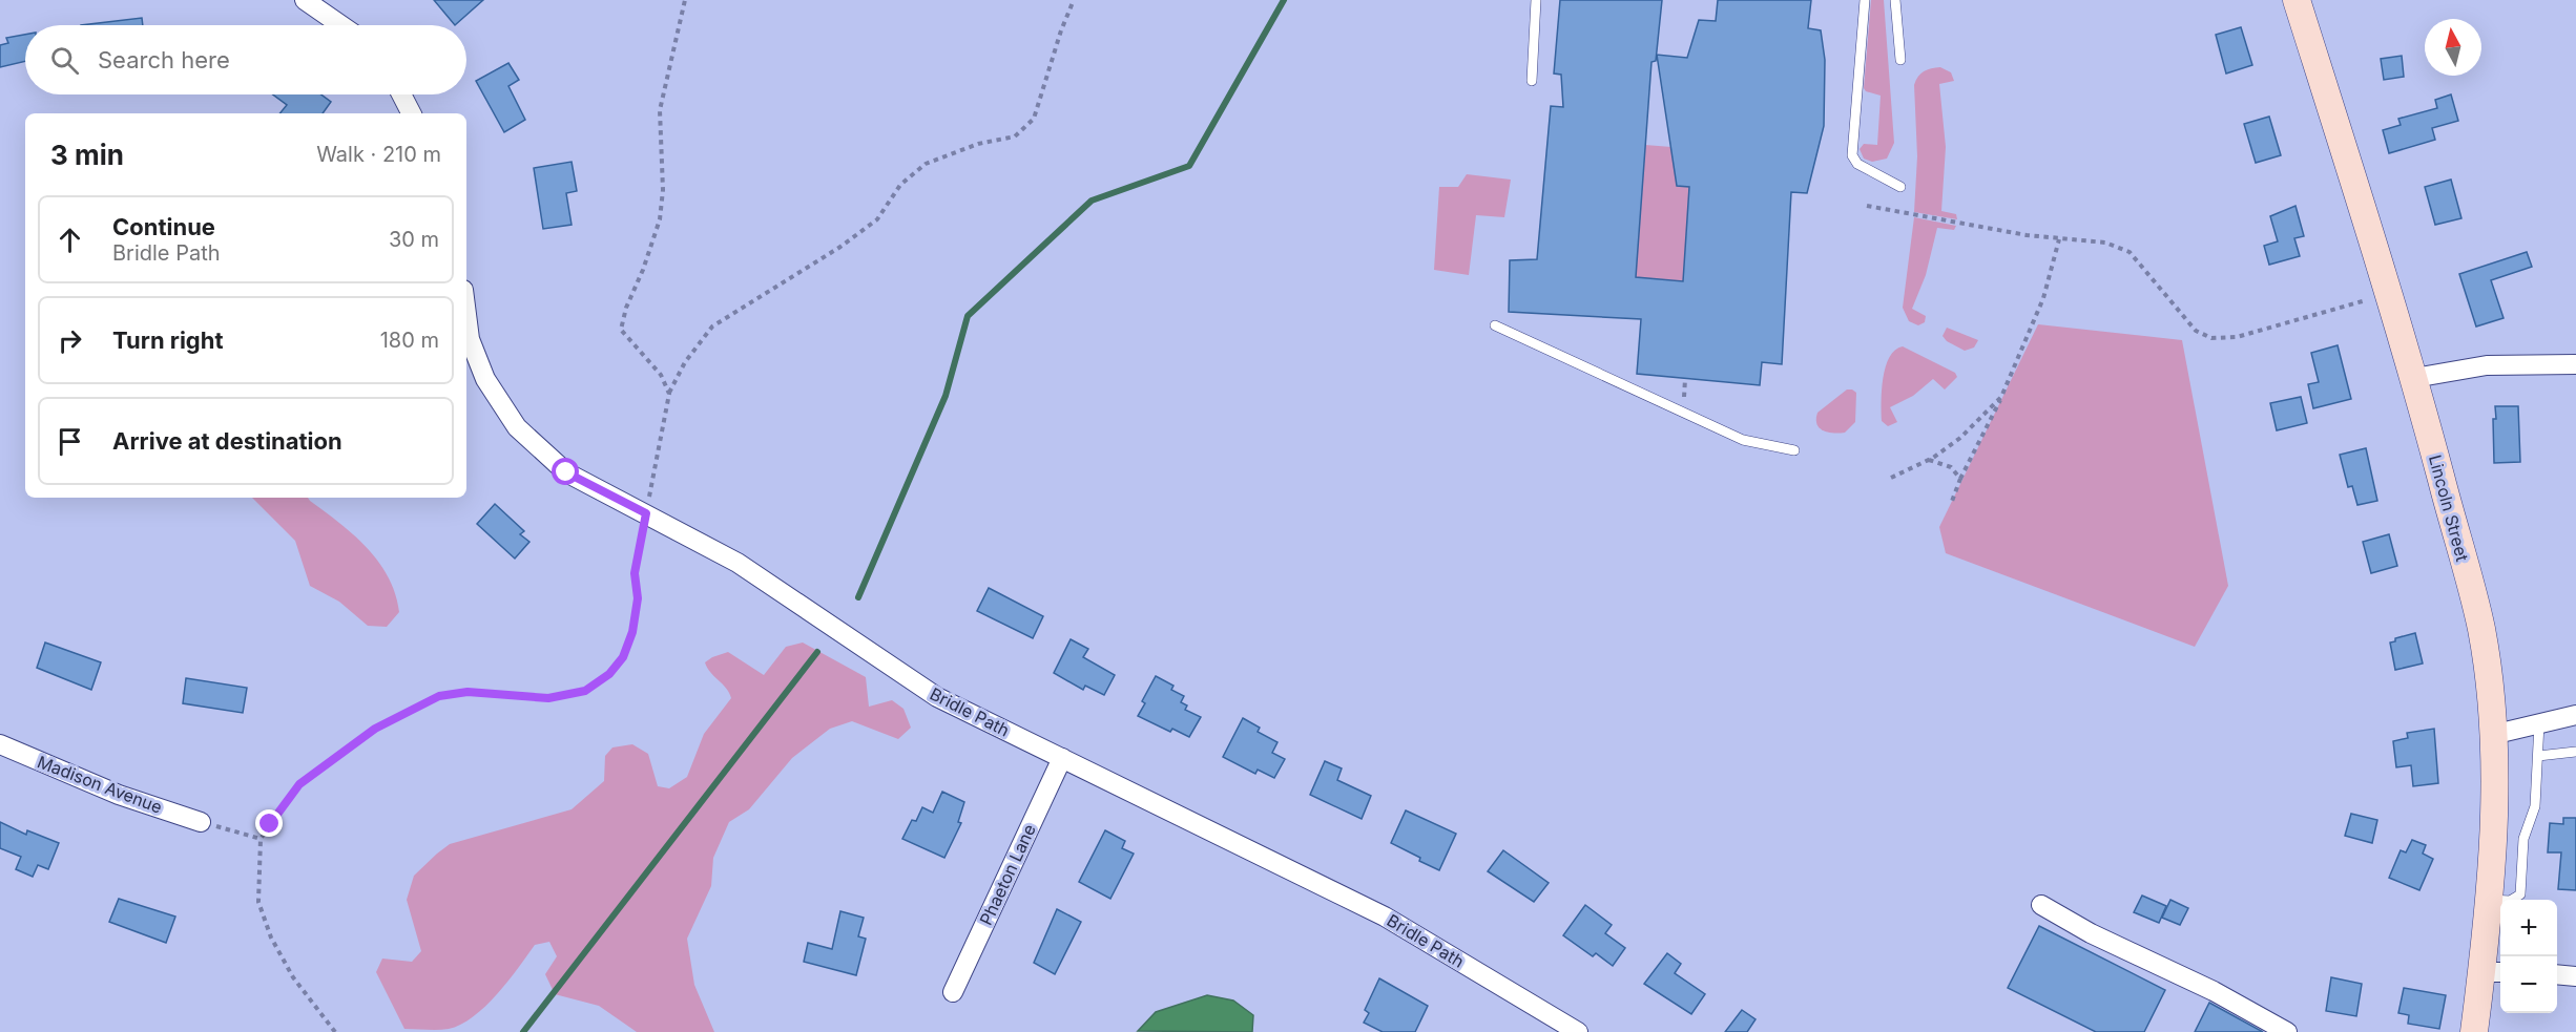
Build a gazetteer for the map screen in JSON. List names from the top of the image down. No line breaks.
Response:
{"streets":{"main road":["Lincoln Street"],"street":["Bridle Path","Madison Avenue","Phaeton Lane"]},"crossings":[["Bridle Path","Phaeton Lane"]],"north":"top","page":{"search":"Search here","heading":["3 min","Walk · 210 m"],"list":[["Continue","Bridle Path","30 m"],["Turn right","180 m"],"Arrive at destination"],"map_buttons":["+","−"]}}
